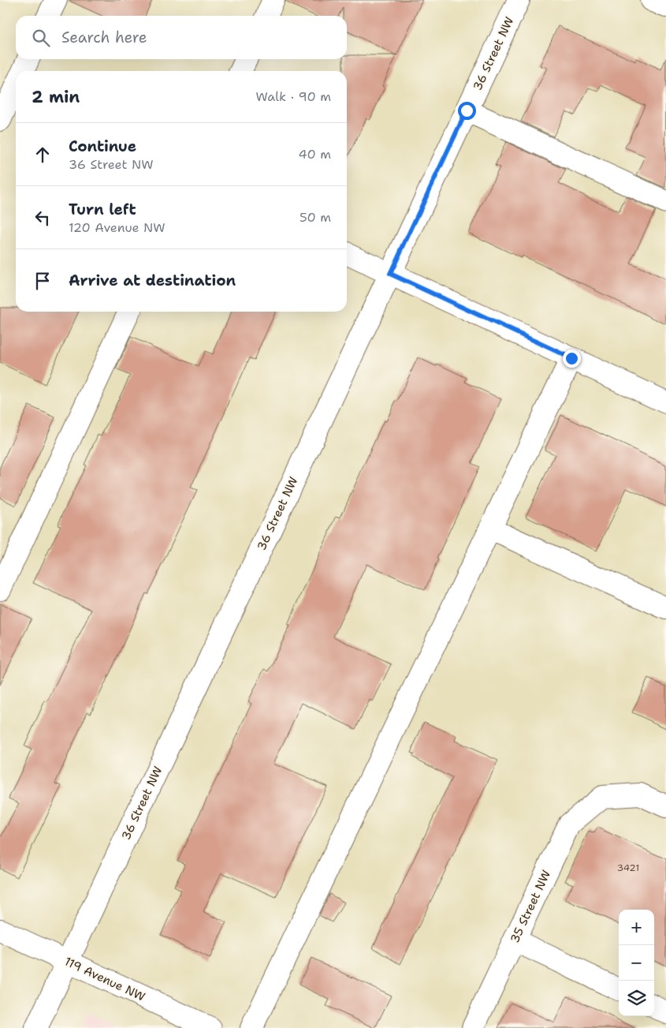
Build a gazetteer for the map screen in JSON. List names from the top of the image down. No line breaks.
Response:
{"streets":{"street":["36 Street NW","35 Street NW","119 Avenue NW"]},"crossings":[["36 Street NW","119 Avenue NW"]],"house_numbers":["3421"],"page":{"search":"Search here","heading":["2 min","Walk · 90 m"],"list":[["Continue","36 Street NW","40 m"],["Turn left","120 Avenue NW","50 m"],"Arrive at destination"],"map_buttons":["+","−"]}}
